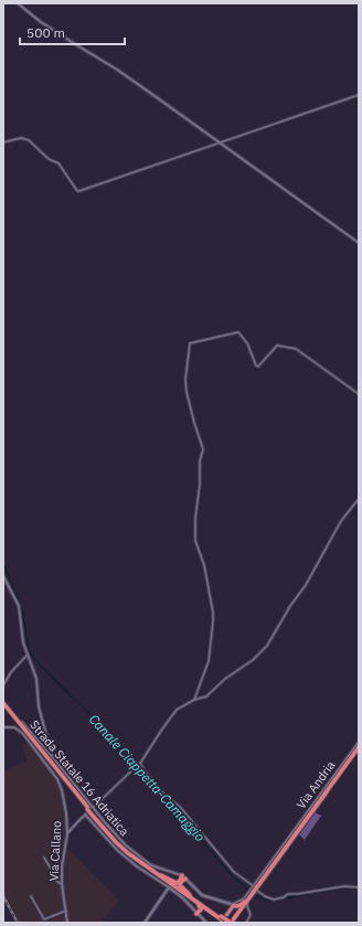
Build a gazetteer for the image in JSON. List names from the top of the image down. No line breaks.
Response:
{"streets":{"highway":["Strada Statale 16 Adriatica"],"street":["Via Andria","Via Callano"]},"water":["Canale Ciappetta-Camaggio"],"scale_bar":"500 m"}
